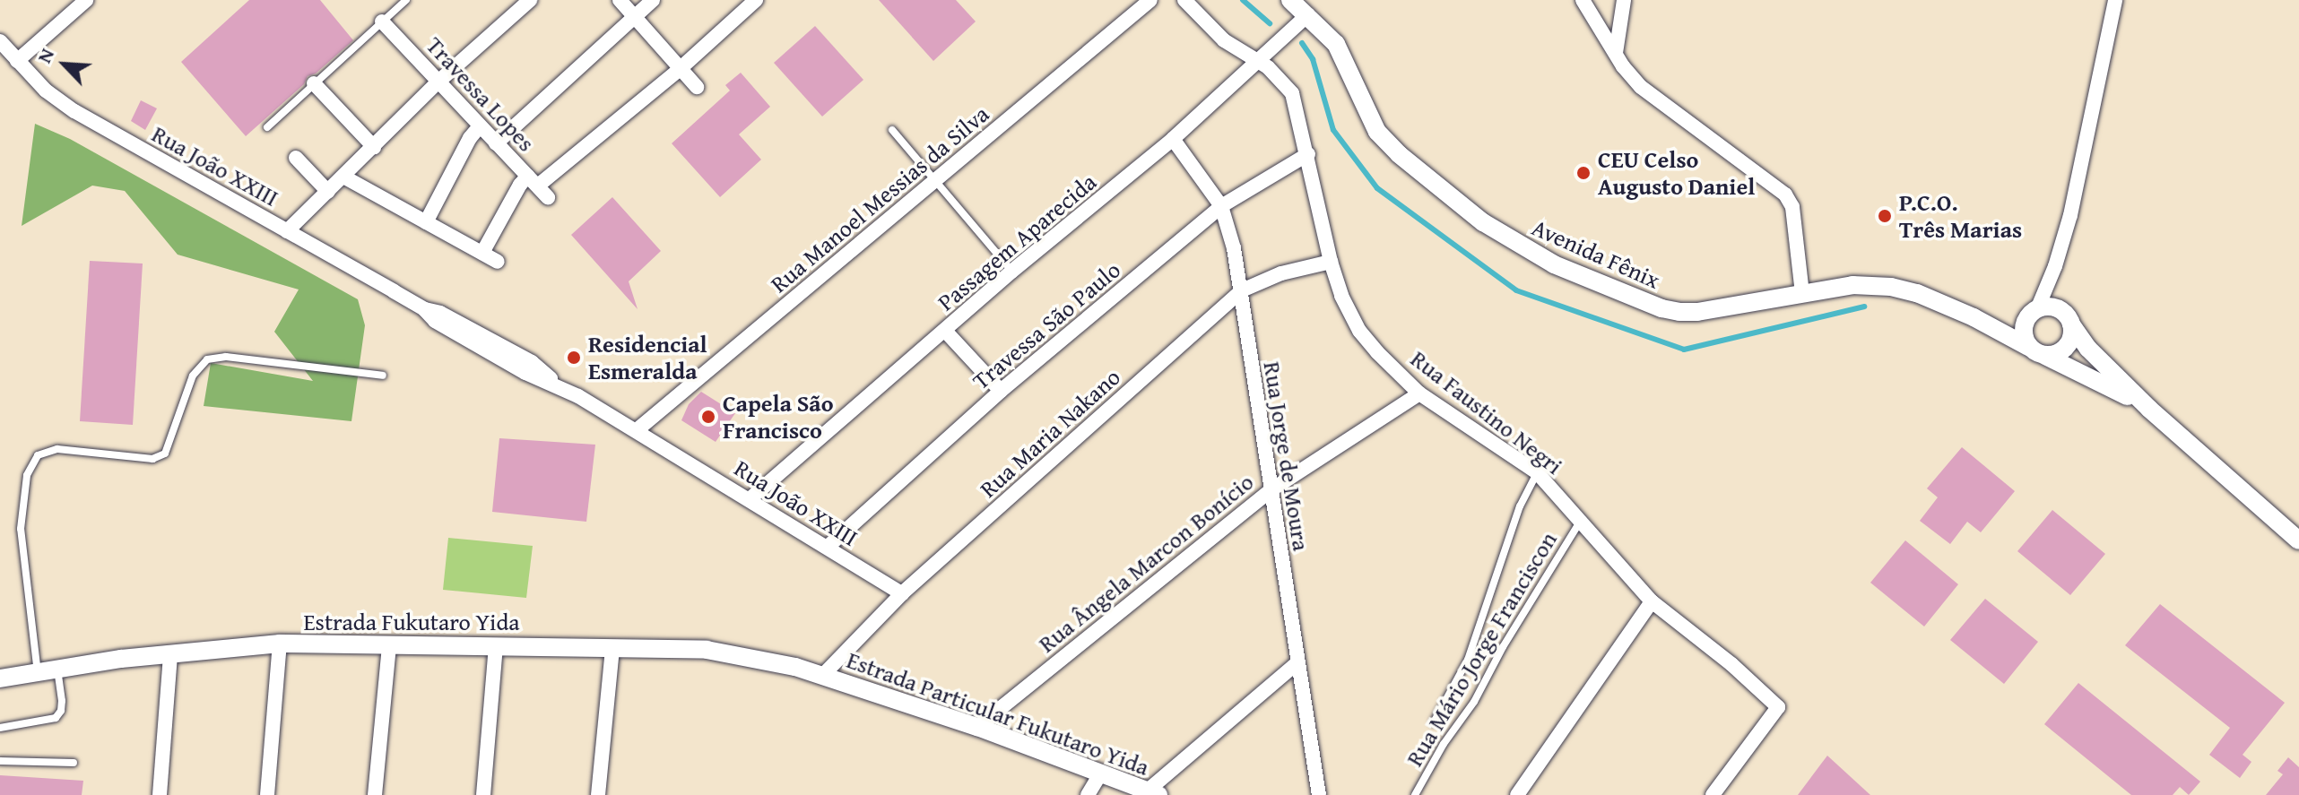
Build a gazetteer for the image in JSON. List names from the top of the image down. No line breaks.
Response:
{"streets":{"street":["Travessa Lopes","Rua João XXIII","Rua Manoel Messias da Silva","Passagem Aparecida","Avenida Fênix","Travessa São Paulo","Rua Faustino Negri","Rua Maria Nakano","Rua Jorge de Moura","Rua Ângela Marcon Bonício","Estrada Fukutaro Yida","Estrada Particular Fukutaro Yida"],"lane":["Rua Mário Jorge Franciscon"]},"crossings":[["Rua João XXIII","Rua Manoel Messias da Silva"],["Rua João XXIII","Passagem Aparecida"],["Rua João XXIII","Travessa São Paulo"],["Rua João XXIII","Rua Maria Nakano"],["Passagem Aparecida","Avenida Fênix"],["Passagem Aparecida","Rua Faustino Negri"],["Passagem Aparecida","Rua Jorge de Moura"],["Travessa São Paulo","Rua Faustino Negri"],["Travessa São Paulo","Rua Jorge de Moura"],["Rua Faustino Negri","Rua Maria Nakano"],["Rua Faustino Negri","Rua Ângela Marcon Bonício"],["Rua Faustino Negri","Rua Mário Jorge Franciscon"],["Rua Maria Nakano","Rua Jorge de Moura"],["Rua Maria Nakano","Estrada Fukutaro Yida"],["Rua Maria Nakano","Estrada Particular Fukutaro Yida"],["Rua Jorge de Moura","Rua Ângela Marcon Bonício"],["Rua Ângela Marcon Bonício","Estrada Particular Fukutaro Yida"],["Estrada Fukutaro Yida","Estrada Particular Fukutaro Yida"]],"places":["CEU Celso Augusto Daniel","P.C.O. Três Marias","Residencial Esmeralda","Capela São Francisco"],"north":"top left"}
